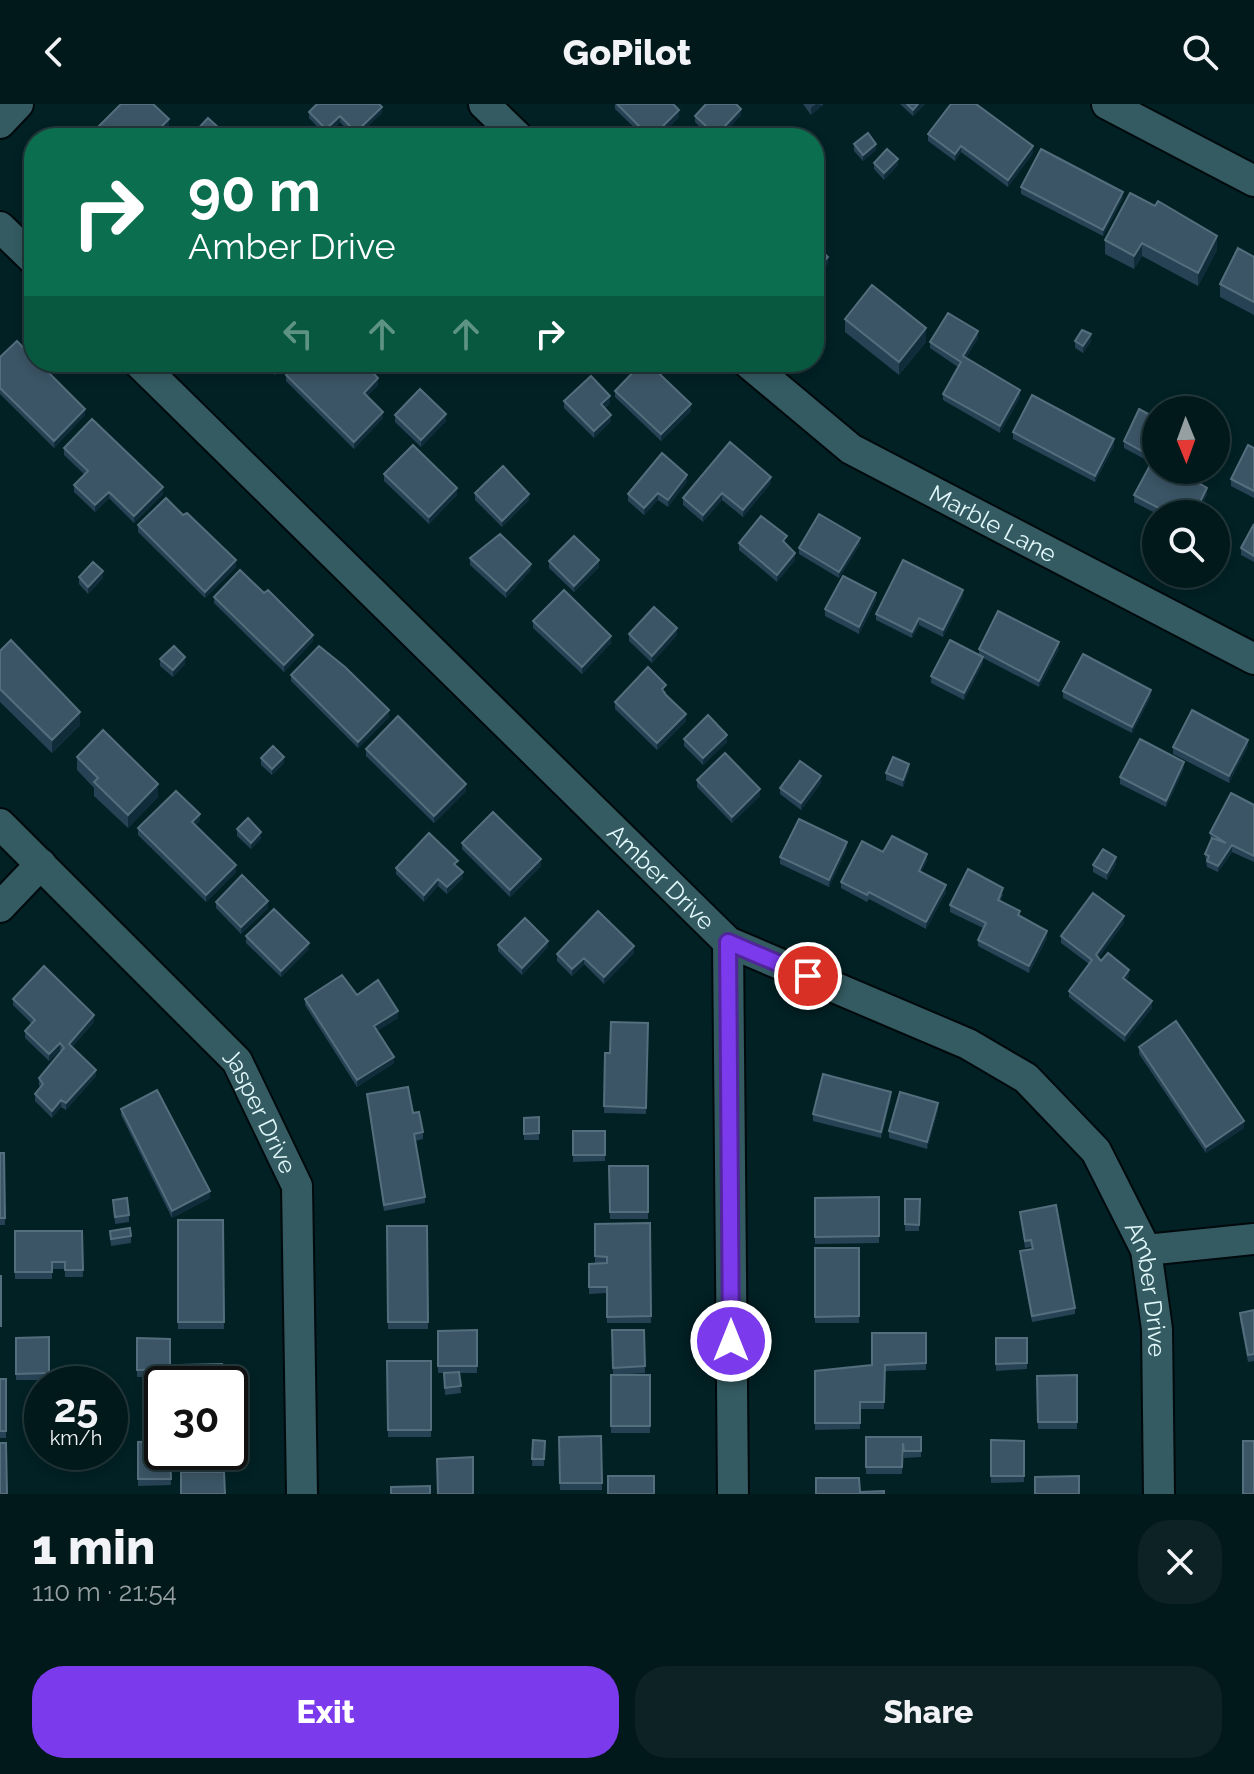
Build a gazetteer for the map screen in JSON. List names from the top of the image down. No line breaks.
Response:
{"streets":{"street":["Marble Lane","Amber Drive","Jasper Drive"]},"north":"bottom","page":{"header":"GoPilot","turn":["90 m","Amber Drive"],"speed":"25 km/h","limit":"30","heading":["1 min","110 m · 21:54"],"buttons":["Exit","Share"]}}
